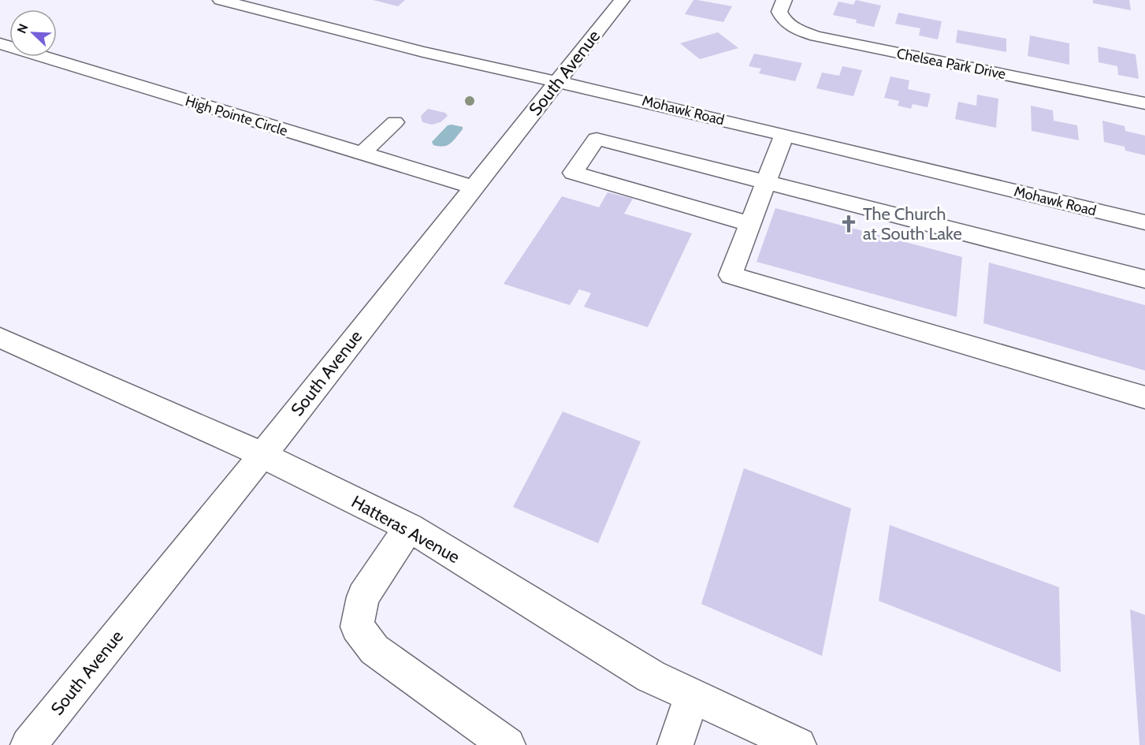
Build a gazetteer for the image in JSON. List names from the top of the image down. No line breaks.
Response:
{"streets":{"street":["Chelsea Park Drive","South Avenue","Mohawk Road","High Pointe Circle","Hatteras Avenue"]},"crossings":[["South Avenue","Mohawk Road"],["South Avenue","High Pointe Circle"],["South Avenue","Hatteras Avenue"]],"places":{"church":["The Church at South Lake"]},"north":"top left"}
